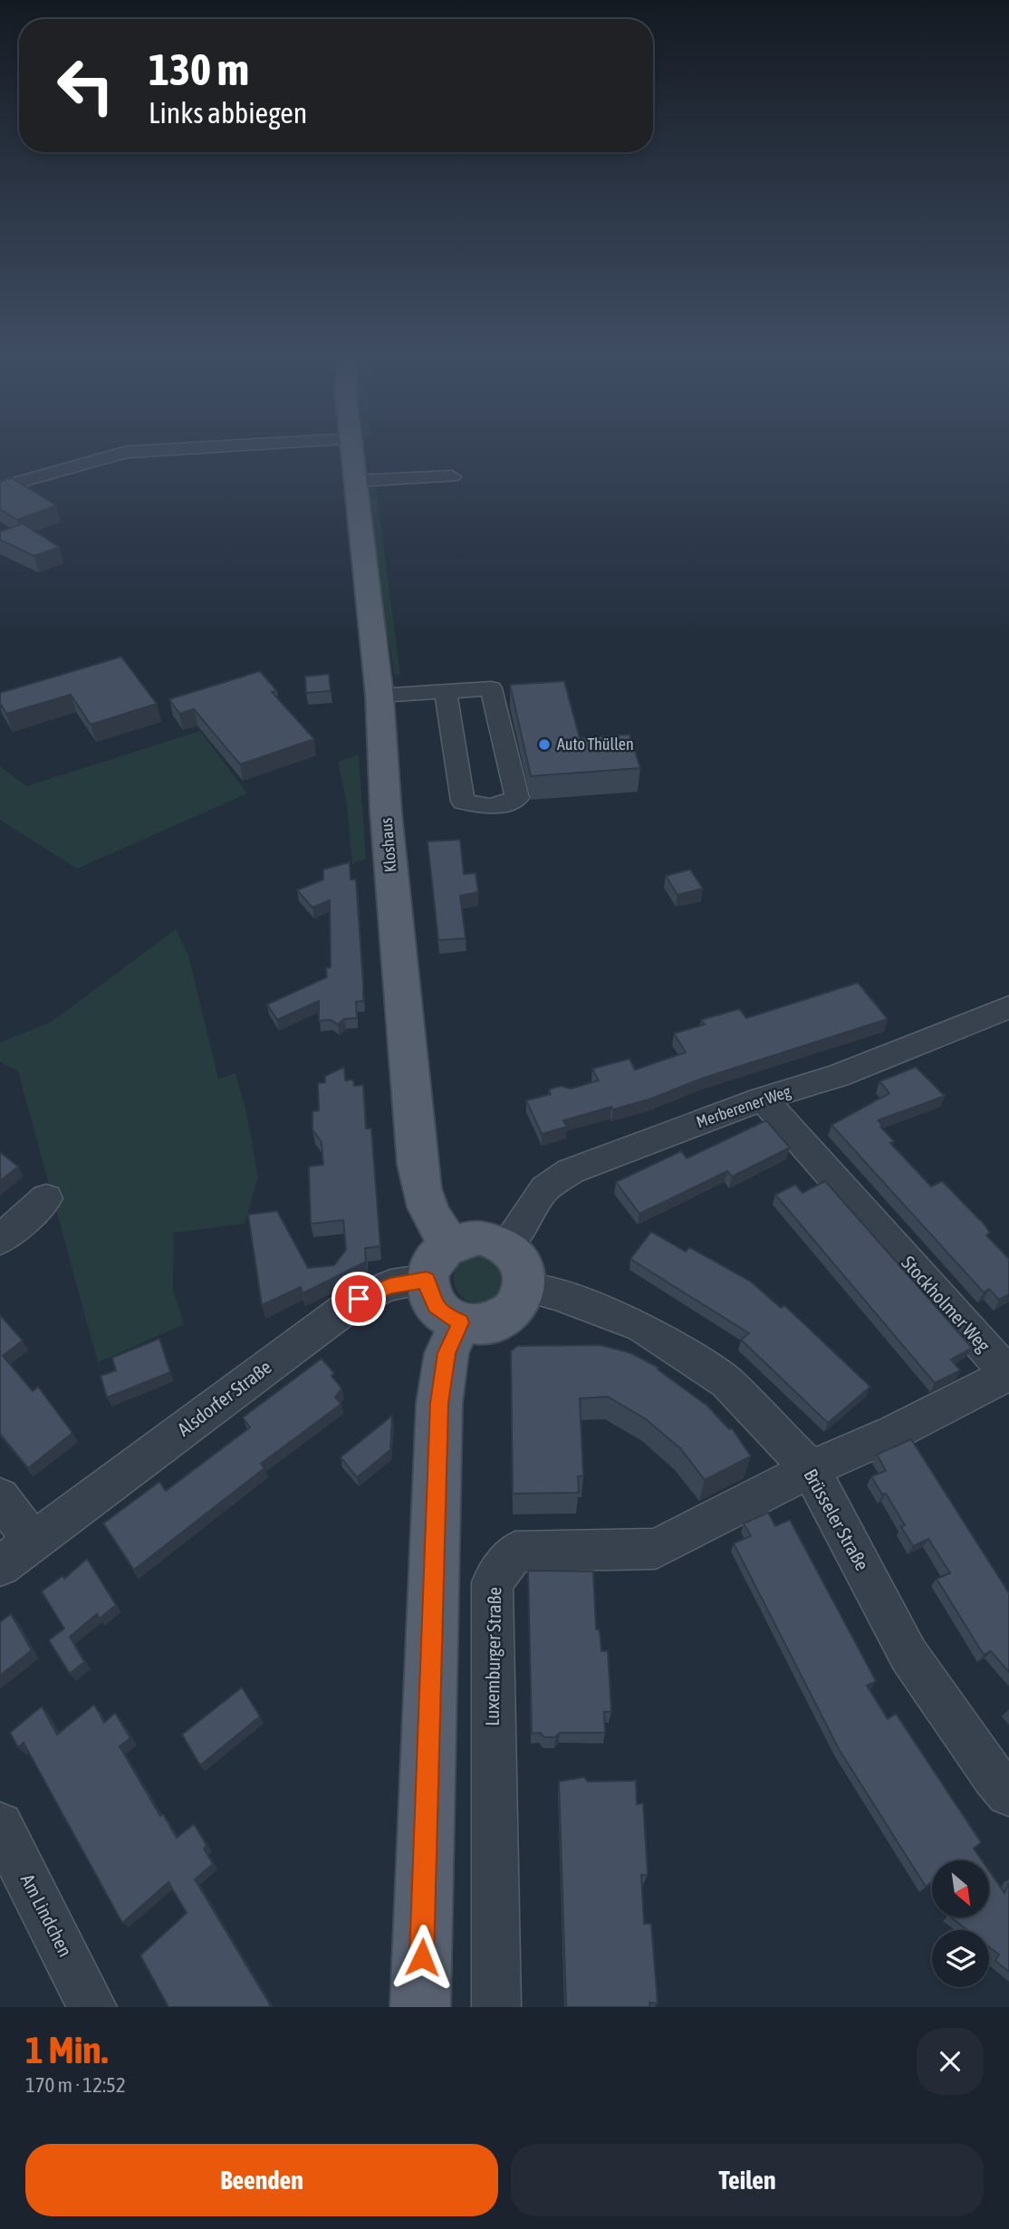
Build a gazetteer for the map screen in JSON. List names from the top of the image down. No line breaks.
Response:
{"streets":{"main road":["Kloshaus"],"street":["Merberener Weg","Stockholmer Weg","Alsdorfer Straße","Brüsseler Straße","Luxemburger Straße","Am Lindchen"]},"crossings":[["Kloshaus","Merberener Weg"],["Kloshaus","Alsdorfer Straße"],["Kloshaus","Brüsseler Straße"],["Merberener Weg","Stockholmer Weg"],["Merberener Weg","Alsdorfer Straße"],["Merberener Weg","Brüsseler Straße"],["Stockholmer Weg","Brüsseler Straße"],["Stockholmer Weg","Luxemburger Straße"],["Alsdorfer Straße","Brüsseler Straße"],["Brüsseler Straße","Luxemburger Straße"]],"places":["Auto Thüllen"],"north":"bottom right","page":{"turn":["130 m","Links abbiegen"],"heading":["1 Min.","170 m · 12:52"],"buttons":["Beenden","Teilen"]}}
